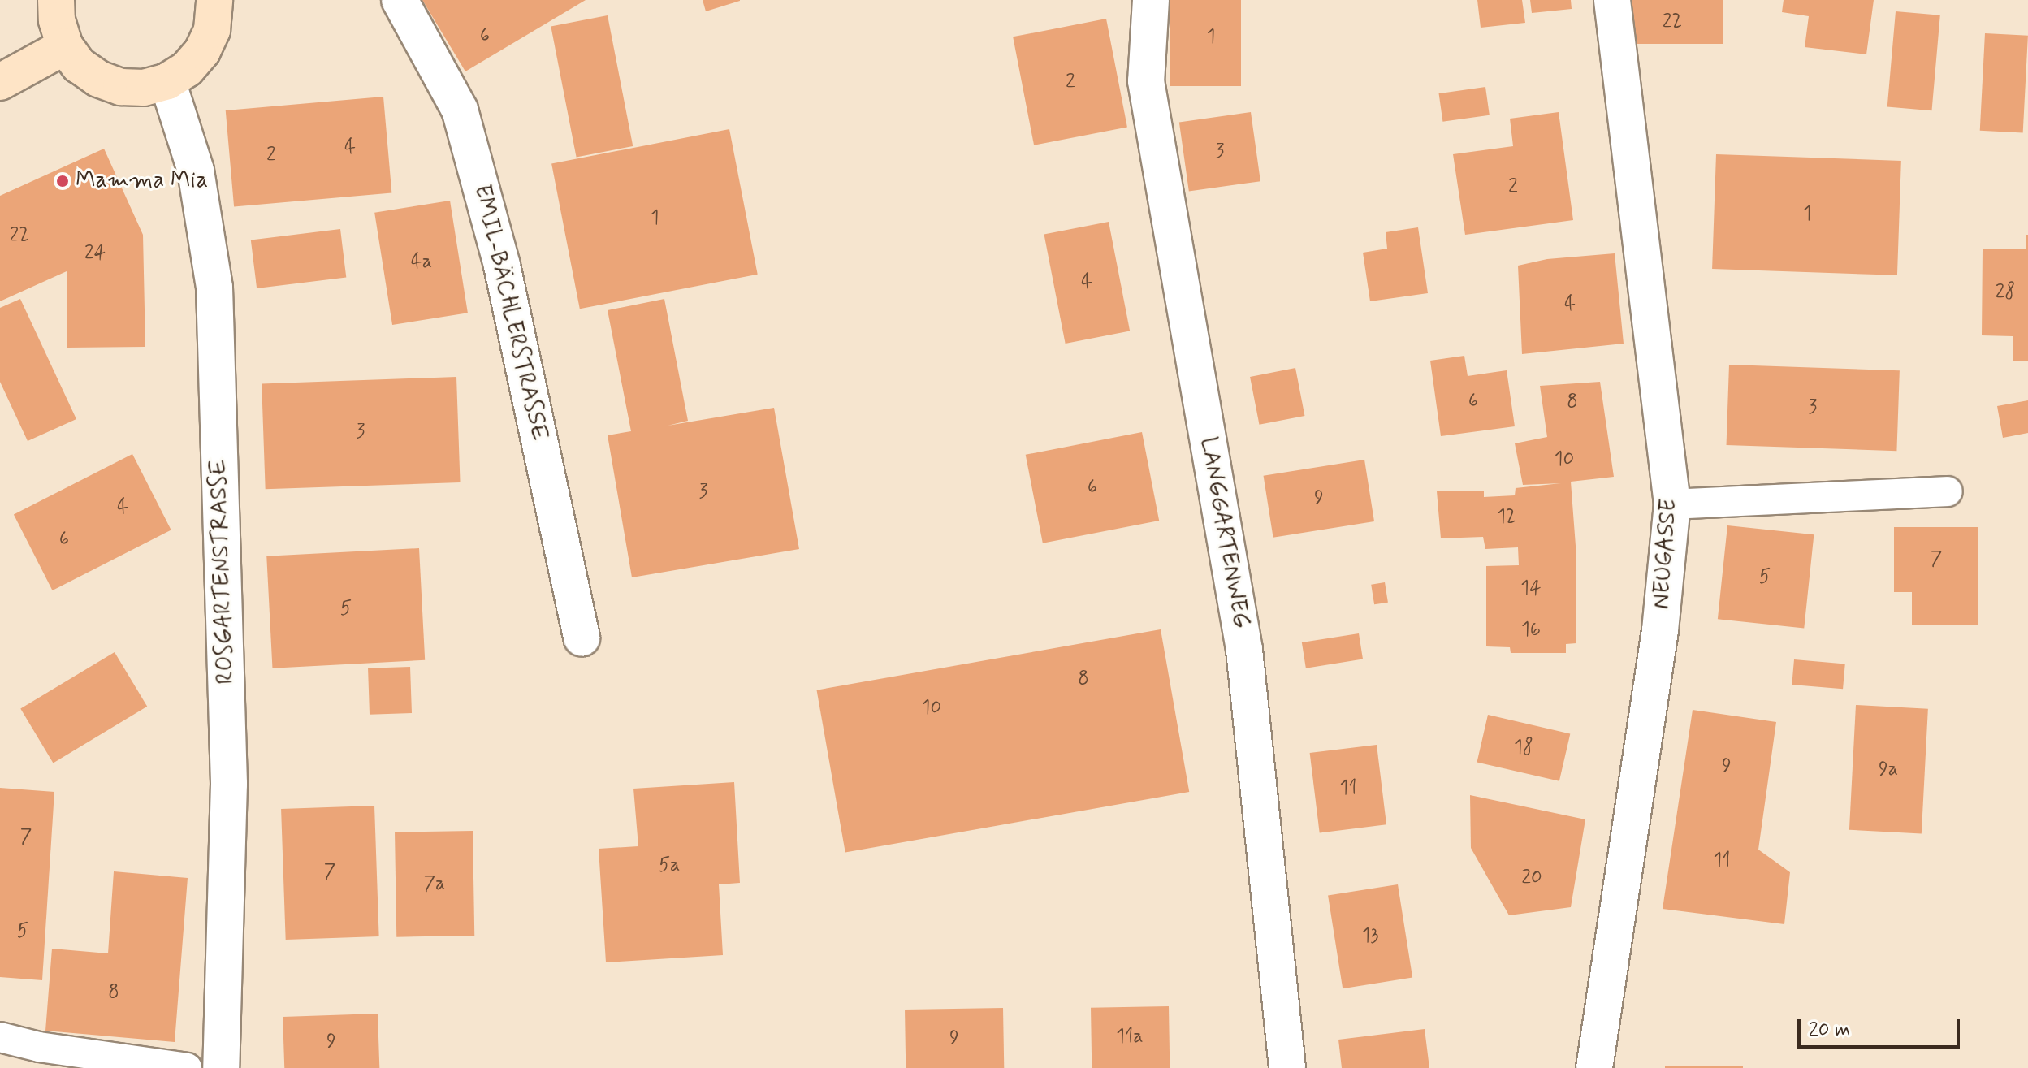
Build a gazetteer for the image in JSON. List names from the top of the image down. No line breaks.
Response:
{"streets":{"street":["EMIL-BÄCHLERSTRASSE","LANGGARTENWEG","NEUGASSE","ROSGARTENSTRASSE"]},"places":["Mamma Mia"],"house_numbers":["22","6","1","2","4","3","2","2","1","1","22","24","4a","4","28","4","6","8","3","3","10","6","3","9","4","12","6","7","5","14","5","16","8","10","18","9","9a","11","7","11","5a","7","20","7a","5","13","8","11a","9","9"],"scale_bar":"20 m"}
